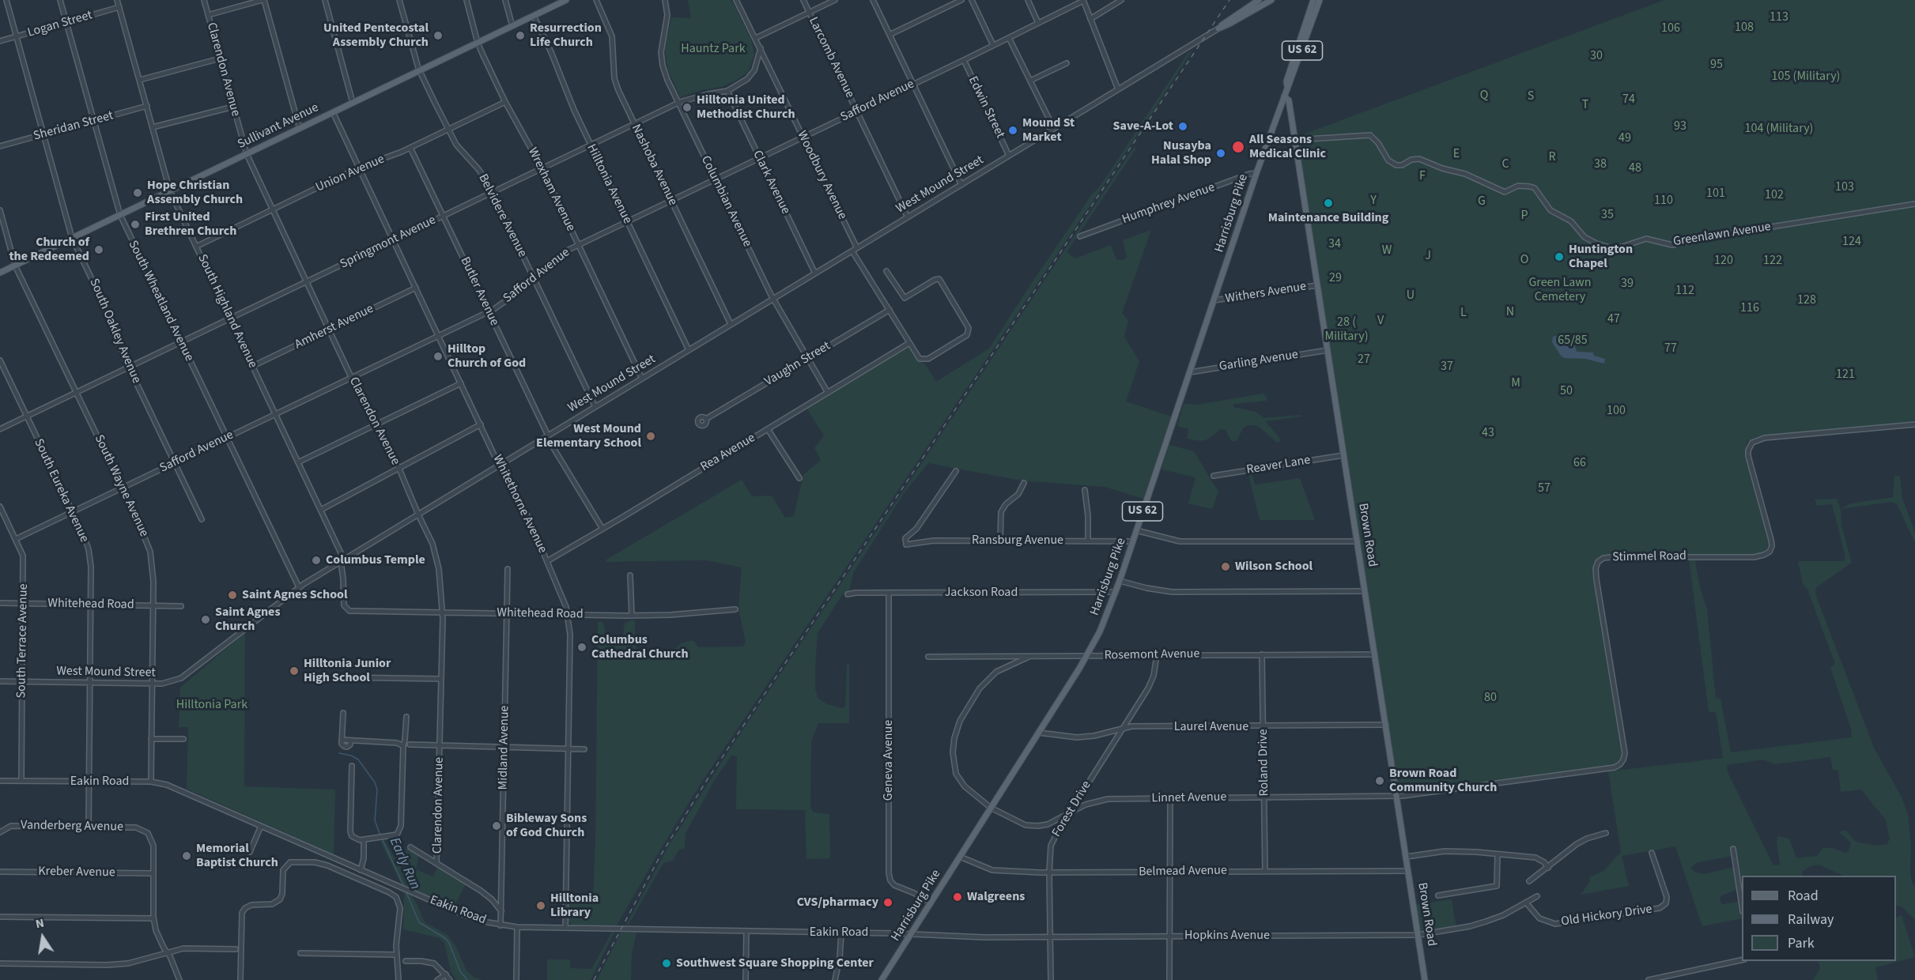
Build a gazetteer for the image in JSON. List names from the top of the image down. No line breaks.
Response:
{"streets":{"main road":["US 62","Sullivant Avenue","West Mound Street","Harrisburg Pike","Brown Road"],"street":["Logan Street","Larcomb Avenue","Clarendon Avenue","Safford Avenue","Edwin Street","Sheridan Street","Nashoba Avenue","Union Avenue","Woodbury Avenue","Clark Avenue","Hilltonia Avenue","Wrexham Avenue","Columbian Avenue","Humphrey Avenue","Belvidere Avenue","Greenlawn Avenue","Springmont Avenue","Butler Avenue","Withers Avenue","South Wheatland Avenue","South Highland Avenue","Amherst Avenue","South Oakley Avenue","Garling Avenue","Vaughn Street","Rea Avenue","Reaver Lane","South Wayne Avenue","South Eureka Avenue","Whitethorne Avenue","Ransburg Avenue","Stimmel Road","Jackson Road","Whitehead Road","South Terrace Avenue","Rosemont Avenue","Laurel Avenue","Midland Avenue","Geneva Avenue","Roland Drive","Eakin Road","Linnet Avenue","Forest Drive","Vanderberg Avenue","Belmead Avenue","Kreber Avenue","Old Hickory Drive","Hopkins Avenue"]},"crossings":[["Logan Street","South Wheatland Avenue"],["Logan Street","South Highland Avenue"],["Logan Street","South Oakley Avenue"],["Larcomb Avenue","Safford Avenue"],["Larcomb Avenue","West Mound Street"],["Clarendon Avenue","Safford Avenue"],["Clarendon Avenue","Sullivant Avenue"],["Clarendon Avenue","Union Avenue"],["Clarendon Avenue","West Mound Street"],["Clarendon Avenue","Springmont Avenue"],["Clarendon Avenue","Amherst Avenue"],["Clarendon Avenue","Whitehead Road"],["Safford Avenue","Edwin Street"],["Safford Avenue","Nashoba Avenue"],["Safford Avenue","Woodbury Avenue"],["Safford Avenue","Clark Avenue"],["Safford Avenue","Hilltonia Avenue"],["Safford Avenue","Wrexham Avenue"],["Safford Avenue","Columbian Avenue"],["Safford Avenue","Belvidere Avenue"],["Safford Avenue","Butler Avenue"],["Safford Avenue","South Wheatland Avenue"],["Safford Avenue","South Highland Avenue"],["Safford Avenue","South Oakley Avenue"],["Safford Avenue","South Wayne Avenue"],["Safford Avenue","South Eureka Avenue"],["Safford Avenue","Whitethorne Avenue"],["Safford Avenue","South Terrace Avenue"],["Edwin Street","West Mound Street"],["Sheridan Street","South Wheatland Avenue"],["Sheridan Street","South Highland Avenue"],["Sheridan Street","South Oakley Avenue"],["Sullivant Avenue","Hilltonia Avenue"],["Sullivant Avenue","Wrexham Avenue"],["Sullivant Avenue","Belvidere Avenue"],["Sullivant Avenue","South Wheatland Avenue"],["Sullivant Avenue","South Highland Avenue"],["Sullivant Avenue","South Oakley Avenue"],["Sullivant Avenue","South Wayne Avenue"],["Sullivant Avenue","Whitethorne Avenue"],["Nashoba Avenue","West Mound Street"],["Nashoba Avenue","Springmont Avenue"],["Union Avenue","Wrexham Avenue"],["Union Avenue","Belvidere Avenue"],["Union Avenue","Butler Avenue"],["Union Avenue","South Highland Avenue"],["Union Avenue","Whitethorne Avenue"],["Woodbury Avenue","West Mound Street"],["Woodbury Avenue","Springmont Avenue"],["Woodbury Avenue","Vaughn Street"],["Woodbury Avenue","Rea Avenue"],["Clark Avenue","West Mound Street"],["Clark Avenue","Springmont Avenue"],["Hilltonia Avenue","West Mound Street"],["Hilltonia Avenue","Springmont Avenue"],["West Mound Street","Wrexham Avenue"],["West Mound Street","Columbian Avenue"],["West Mound Street","Belvidere Avenue"],["West Mound Street","Butler Avenue"],["West Mound Street","South Wheatland Avenue"],["West Mound Street","South Highland Avenue"],["West Mound Street","South Wayne Avenue"],["West Mound Street","South Eureka Avenue"],["West Mound Street","Whitethorne Avenue"],["West Mound Street","South Terrace Avenue"],["Wrexham Avenue","Springmont Avenue"],["Columbian Avenue","Springmont Avenue"],["Columbian Avenue","Vaughn Street"],["Columbian Avenue","Rea Avenue"],["Humphrey Avenue","Harrisburg Pike"],["Harrisburg Pike","Withers Avenue"],["Harrisburg Pike","Garling Avenue"],["Harrisburg Pike","Brown Road"],["Harrisburg Pike","Ransburg Avenue"],["Harrisburg Pike","Jackson Road"],["Harrisburg Pike","Rosemont Avenue"],["Harrisburg Pike","Laurel Avenue"],["Harrisburg Pike","Geneva Avenue"],["Harrisburg Pike","Eakin Road"],["Harrisburg Pike","Linnet Avenue"],["Harrisburg Pike","Belmead Avenue"],["Harrisburg Pike","Hopkins Avenue"],["Belvidere Avenue","Springmont Avenue"],["Greenlawn Avenue","Brown Road"],["Springmont Avenue","Butler Avenue"],["Springmont Avenue","South Wheatland Avenue"],["Springmont Avenue","South Highland Avenue"],["Springmont Avenue","South Oakley Avenue"],["Springmont Avenue","South Wayne Avenue"],["Springmont Avenue","South Eureka Avenue"],["Springmont Avenue","Whitethorne Avenue"],["Butler Avenue","Rea Avenue"],["Withers Avenue","Brown Road"],["South Highland Avenue","Amherst Avenue"],["South Highland Avenue","Whitehead Road"],["Amherst Avenue","Whitethorne Avenue"],["Garling Avenue","Brown Road"],["Rea Avenue","Whitethorne Avenue"],["Reaver Lane","Brown Road"],["South Wayne Avenue","Whitehead Road"],["South Wayne Avenue","Eakin Road"],["South Eureka Avenue","Whitehead Road"],["South Eureka Avenue","Eakin Road"],["South Eureka Avenue","Vanderberg Avenue"],["Whitethorne Avenue","Whitehead Road"],["Whitethorne Avenue","Eakin Road"],["Brown Road","Stimmel Road"],["Brown Road","Rosemont Avenue"],["Brown Road","Laurel Avenue"],["Brown Road","Linnet Avenue"],["Brown Road","Belmead Avenue"],["Brown Road","Hopkins Avenue"],["Stimmel Road","Linnet Avenue"],["Jackson Road","Geneva Avenue"],["Whitehead Road","South Terrace Avenue"],["Whitehead Road","Midland Avenue"],["South Terrace Avenue","Eakin Road"],["Rosemont Avenue","Roland Drive"],["Rosemont Avenue","Linnet Avenue"],["Rosemont Avenue","Forest Drive"],["Laurel Avenue","Roland Drive"],["Laurel Avenue","Forest Drive"],["Midland Avenue","Eakin Road"],["Roland Drive","Linnet Avenue"],["Roland Drive","Belmead Avenue"],["Eakin Road","Hopkins Avenue"],["Linnet Avenue","Forest Drive"],["Forest Drive","Belmead Avenue"],["Forest Drive","Hopkins Avenue"],["Vanderberg Avenue","Kreber Avenue"],["Old Hickory Drive","Hopkins Avenue"]],"water":["Early Run"],"parks":["113","108","106","Hauntz Park","30","95","105 (Military)","Q","S","74","T","93","104 (Military)","49","E","R","C","38","48","F","103","101","102","Y","110","G","35","P","124","34","W","J","O","120","122","29","Green Lawn Cemetery","39","112","U","128","116","N","L","47","V","28 ( Military)","65/85","77","27","37","121","M","50","100","43","66","57","80","Hilltonia Park"],"places":["United Pentecostal Assembly Church","Resurrection Life Church","Hilltonia United Methodist Church","Save-A-Lot","Mound St Market","All Seasons Medical Clinic","Nusayba Halal Shop","Hope Christian Assembly Church","Maintenance Building","First United Brethren Church","Church of the Redeemed","Huntington Chapel","Hilltop Church of God","West Mound Elementary School","Columbus Temple","Wilson School","Saint Agnes School","Saint Agnes Church","Columbus Cathedral Church","Hilltonia Junior High School","Brown Road Community Church","Bibleway Sons of God Church","Memorial Baptist Church","Walgreens","CVS/pharmacy","Hilltonia Library","Southwest Square Shopping Center"],"legend":["Road","Railway","Park"],"north":"top"}
